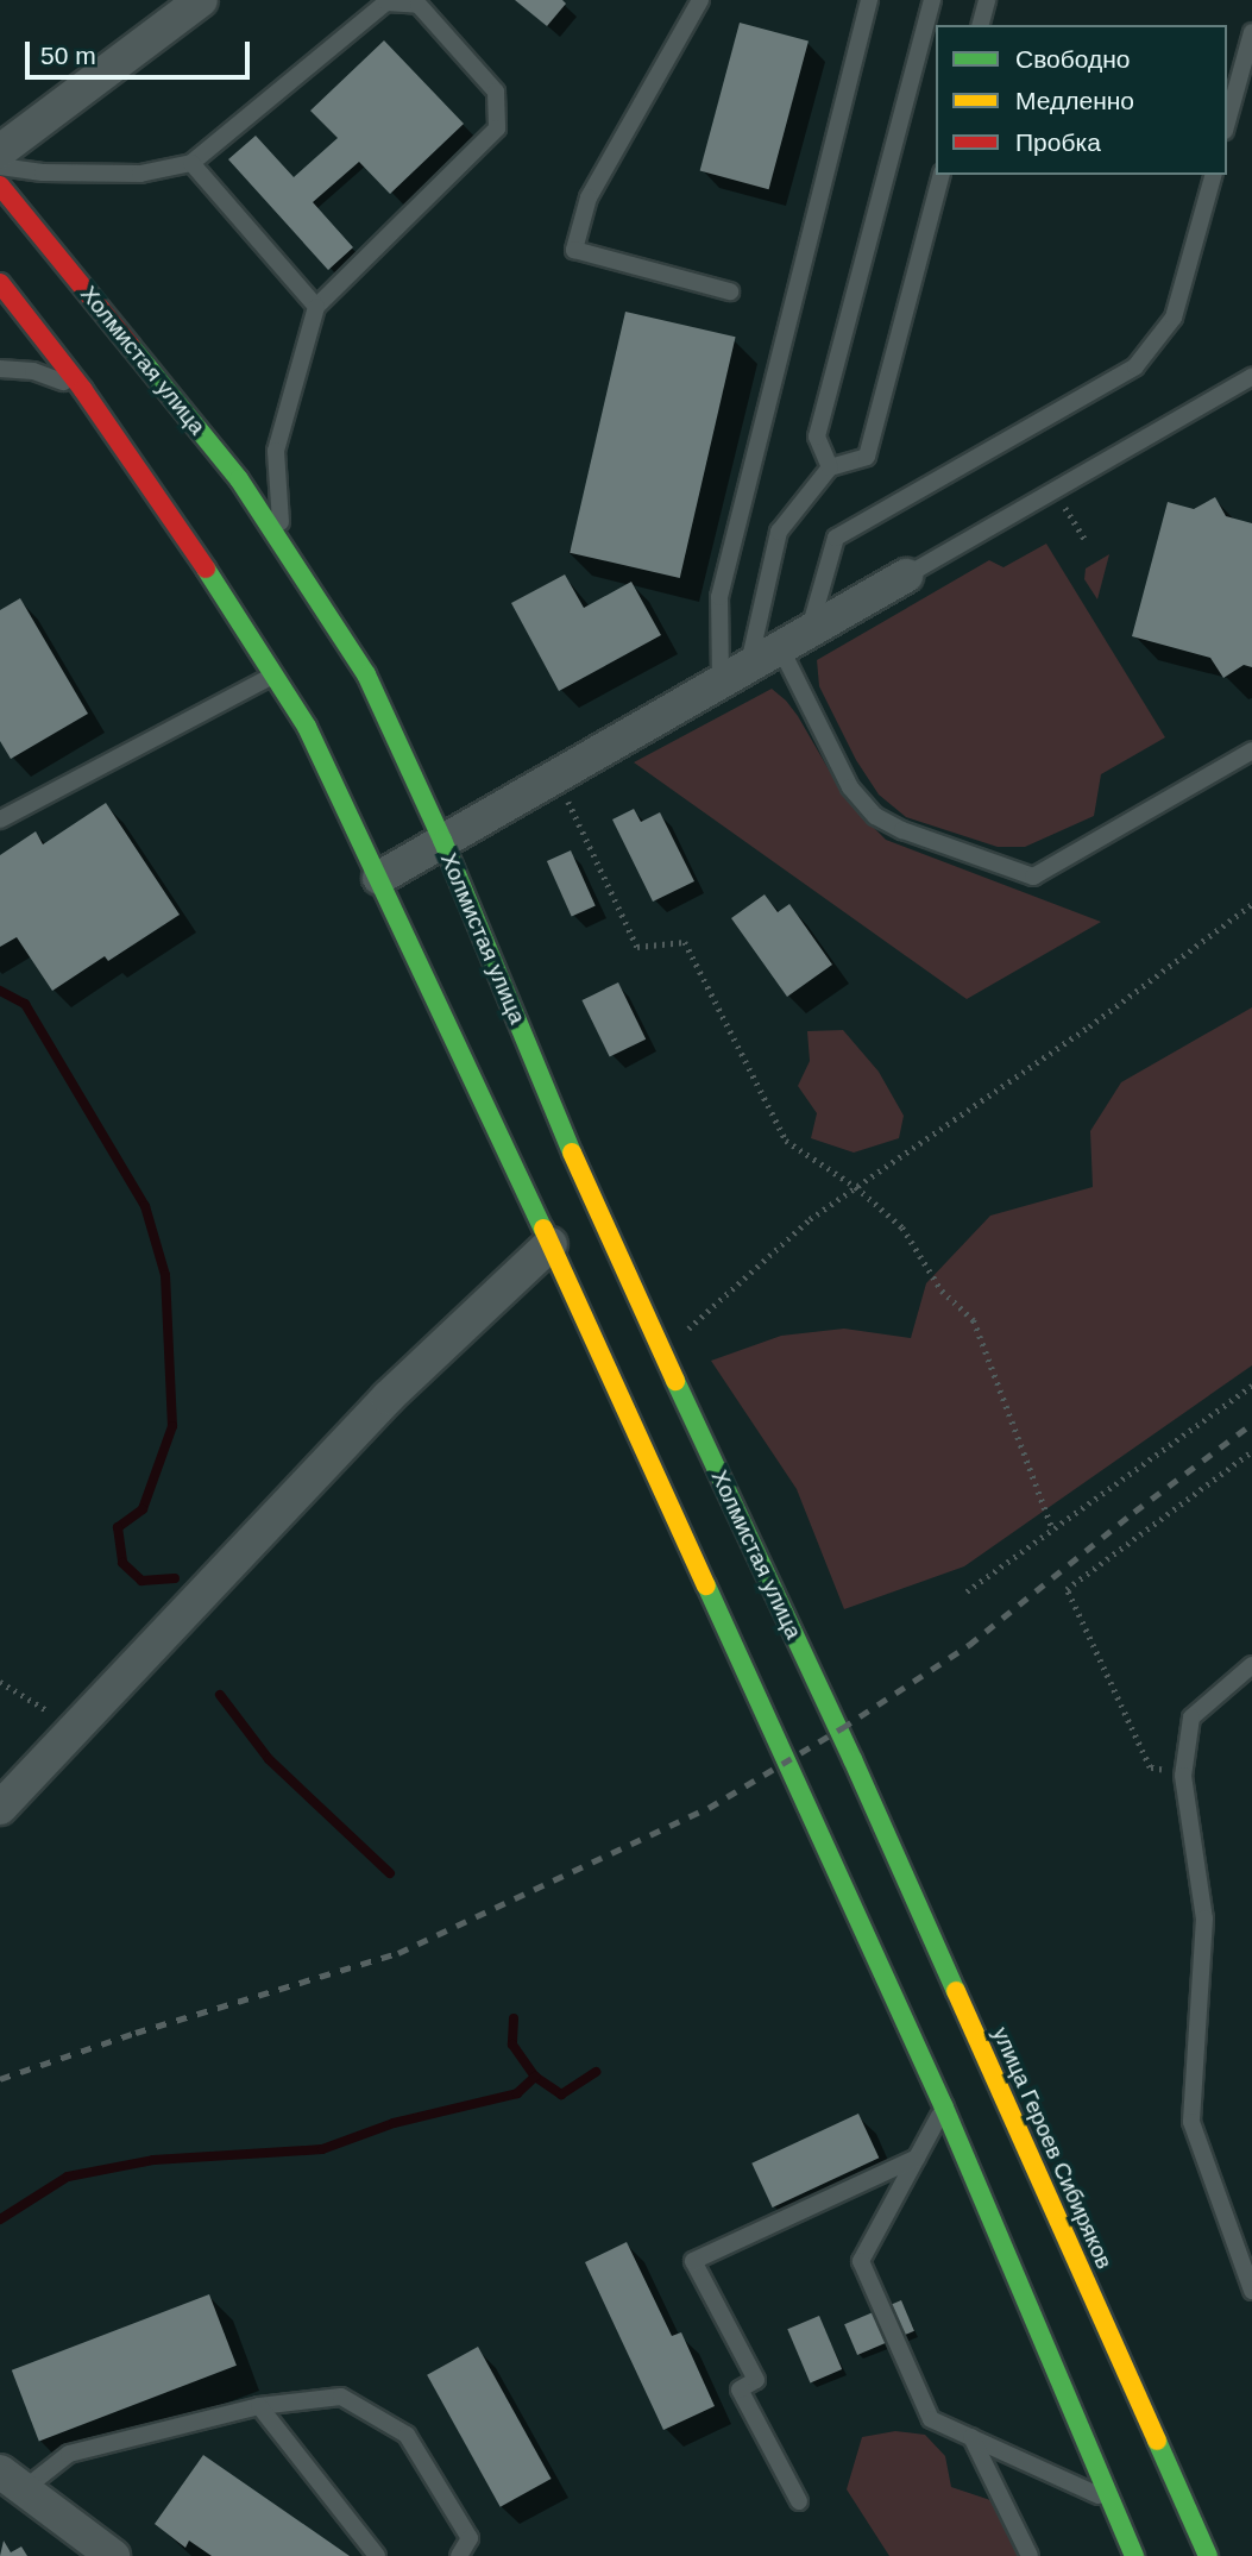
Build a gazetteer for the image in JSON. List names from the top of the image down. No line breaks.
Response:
{"streets":{"highway":["Холмистая улица","улица Героев Сибиряков"]},"crossings":[["Холмистая улица","улица Героев Сибиряков"]],"legend":["Свободно","Медленно","Пробка"],"scale_bar":"50 m"}
